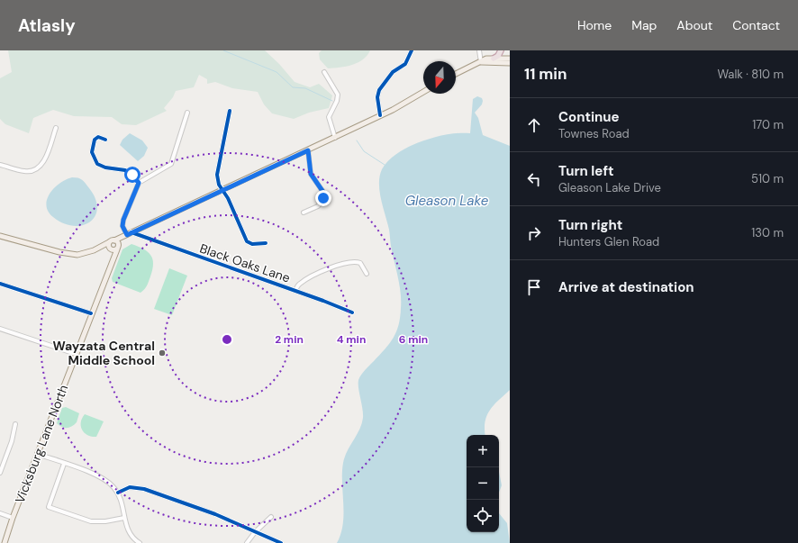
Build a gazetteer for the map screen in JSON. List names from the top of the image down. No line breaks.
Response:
{"streets":{"main road":["Vicksburg Lane North"],"street":["Black Oaks Lane"]},"water":["Gleason Lake"],"places":["Wayzata Central Middle School"],"north":"bottom","page":{"header":"Atlasly","nav":["Home","Map","About","Contact"],"heading":["11 min","Walk · 810 m"],"list":[["Continue","Townes Road","170 m"],["Turn left","Gleason Lake Drive","510 m"],["Turn right","Hunters Glen Road","130 m"],"Arrive at destination"],"map_buttons":["+","−"]},"rings":["2 min","4 min","6 min"]}
